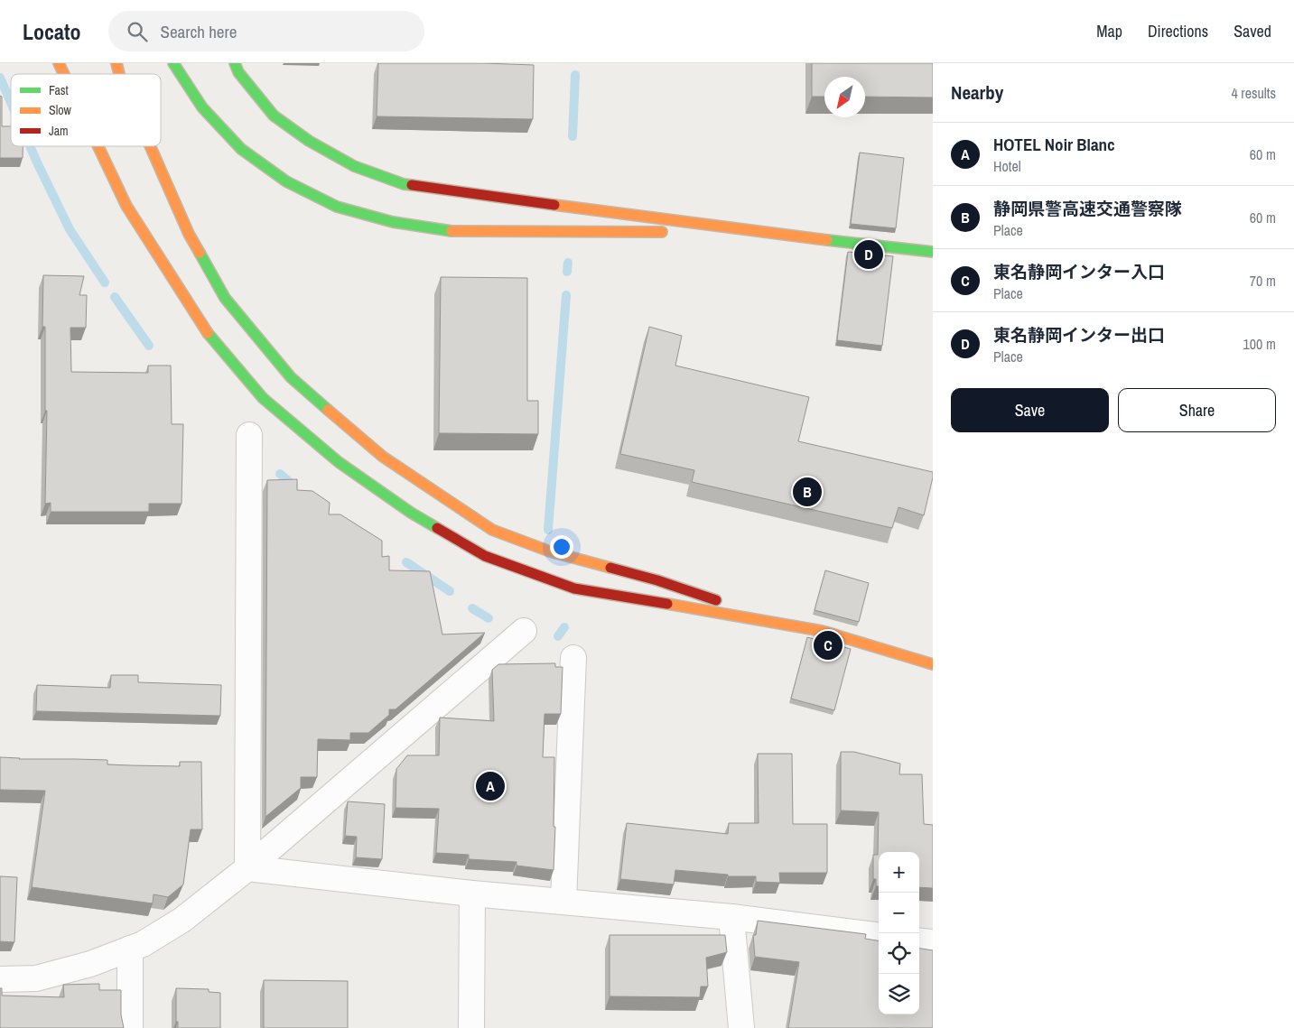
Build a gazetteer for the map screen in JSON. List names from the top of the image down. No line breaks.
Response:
{"legend":["Fast","Slow","Jam"],"north":"bottom left","page":{"header":"Locato","search":"Search here","nav":["Map","Directions","Saved"],"heading":["Nearby","4 results"],"list":[{"mark":"A","name":"HOTEL Noir Blanc","note":"Hotel","value":"60 m"},{"mark":"B","name":"静岡県警高速交通警察隊","note":"Place","value":"60 m"},{"mark":"C","name":"東名静岡インター入口","note":"Place","value":"70 m"},{"mark":"D","name":"東名静岡インター出口","note":"Place","value":"100 m"}],"pins":["D","B","C","A"],"buttons":["Save","Share"],"map_buttons":["+","−"]}}
